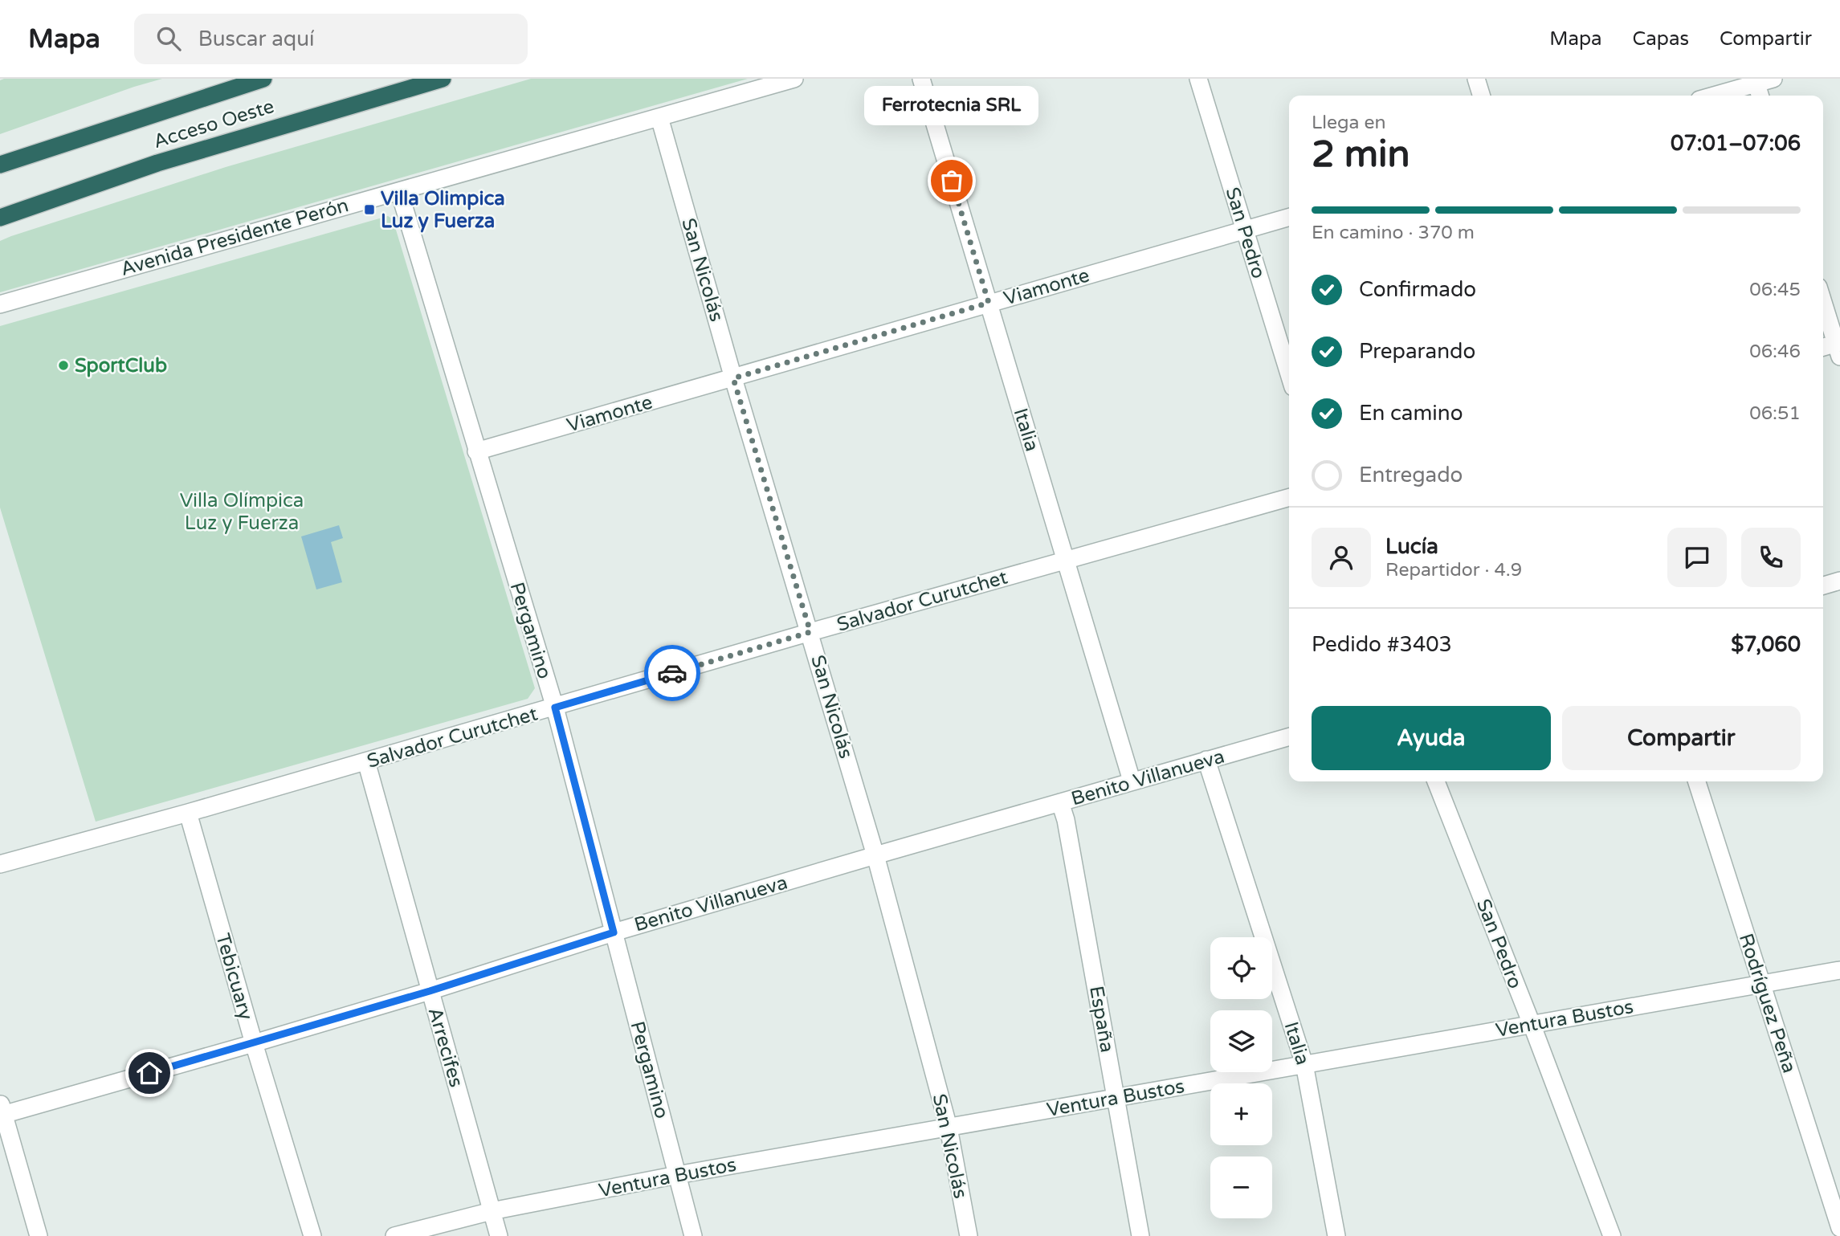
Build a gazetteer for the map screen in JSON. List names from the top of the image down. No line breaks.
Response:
{"streets":{"highway":["Acceso Oeste"],"street":["San Pedro","Avenida Presidente Perón","San Nicolás","Viamonte","Italia","Salvador Curutchet","Pergamino","Benito Villanueva","Tebicuary","Rodríguez Peña","Ventura Bustos","España","Arrecifes"]},"crossings":[["San Pedro","Viamonte"],["San Pedro","Ventura Bustos"],["Avenida Presidente Perón","San Nicolás"],["Avenida Presidente Perón","Pergamino"],["San Nicolás","Viamonte"],["San Nicolás","Salvador Curutchet"],["San Nicolás","Benito Villanueva"],["San Nicolás","Ventura Bustos"],["Viamonte","Italia"],["Viamonte","Pergamino"],["Italia","Salvador Curutchet"],["Italia","Benito Villanueva"],["Italia","Ventura Bustos"],["Salvador Curutchet","Pergamino"],["Salvador Curutchet","Tebicuary"],["Salvador Curutchet","Arrecifes"],["Pergamino","Benito Villanueva"],["Pergamino","Ventura Bustos"],["Benito Villanueva","Tebicuary"],["Benito Villanueva","España"],["Benito Villanueva","Arrecifes"],["Rodríguez Peña","Ventura Bustos"],["Ventura Bustos","España"],["Ventura Bustos","Arrecifes"]],"parks":["Villa Olímpica Luz y Fuerza"],"places":{"other":["Ferrotecnia SRL","SportClub"],"transit":["Villa Olimpica Luz y Fuerza"]},"page":{"header":"Mapa","search":"Buscar aquí","nav":["Mapa","Capas","Compartir"],"bubble":"Ferrotecnia SRL","heading":["2 min","Llega en","07:01–07:06"],"panel":["Lucía","Repartidor · 4.9","Pedido #3403","$7,060"],"bar":"En camino · 370 m","list":[["Confirmado","06:45"],["Preparando","06:46"],["En camino","06:51"],"Entregado"],"buttons":["Ayuda","Compartir"],"map_buttons":["+","−"]}}
